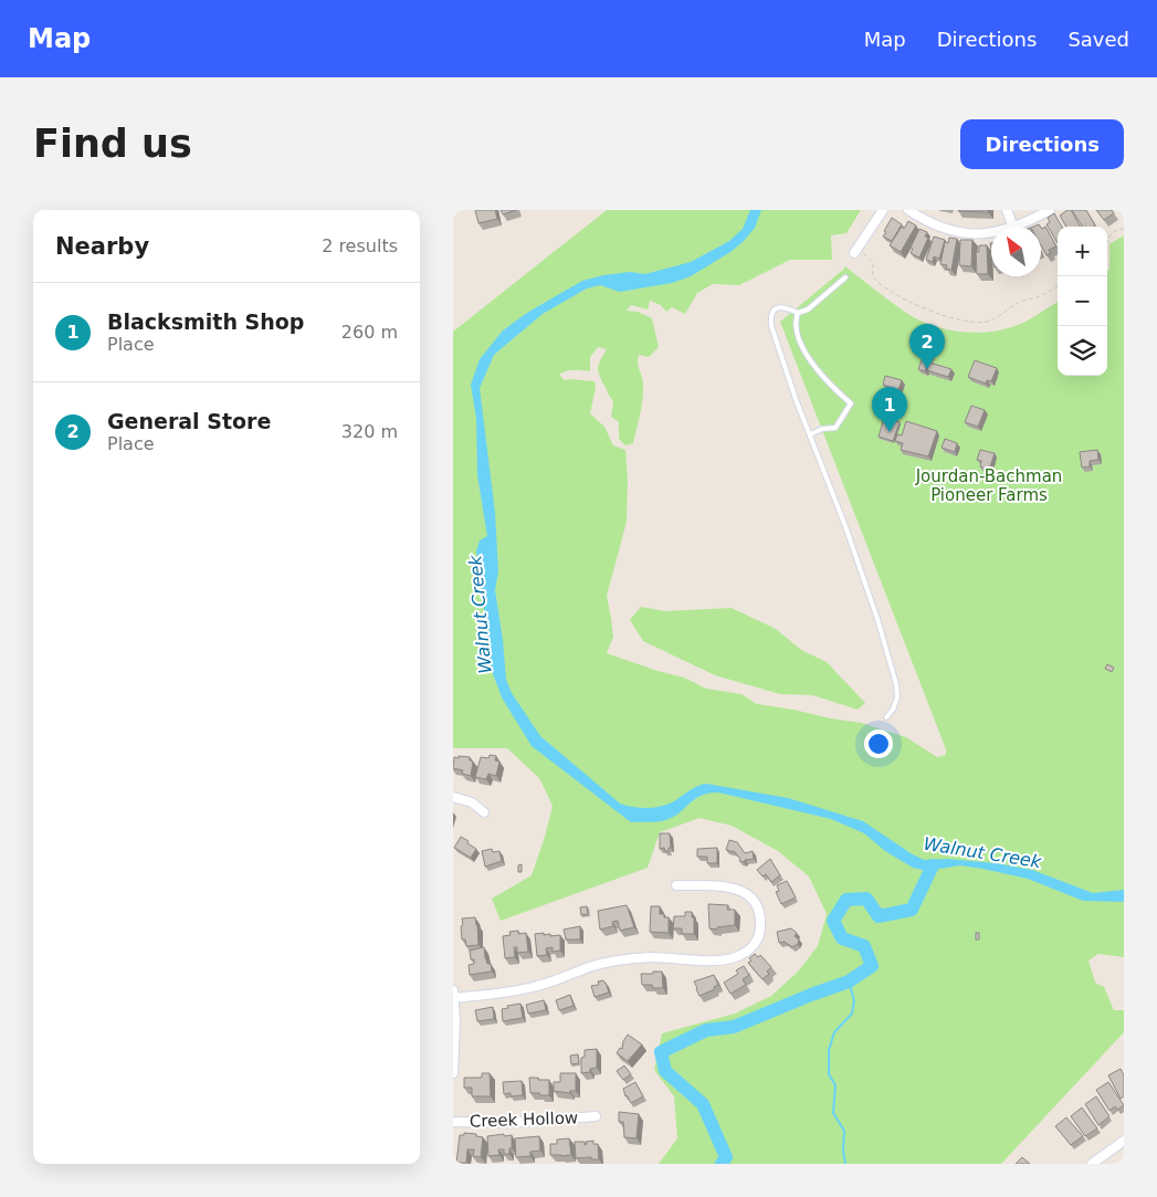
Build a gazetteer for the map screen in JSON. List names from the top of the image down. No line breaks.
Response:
{"streets":{"street":["Creek Hollow"]},"water":["Walnut Creek"],"parks":["Jourdan-Bachman Pioneer Farms"],"north":"top left","page":{"header":"Map","nav":["Map","Directions","Saved"],"buttons":"Directions","title":"Find us","heading":["Nearby","2 results"],"map_buttons":["+","−"],"list":[{"mark":"1","name":"Blacksmith Shop","note":"Place","value":"260 m"},{"mark":"2","name":"General Store","note":"Place","value":"320 m"}],"pins":["2","1"]}}
